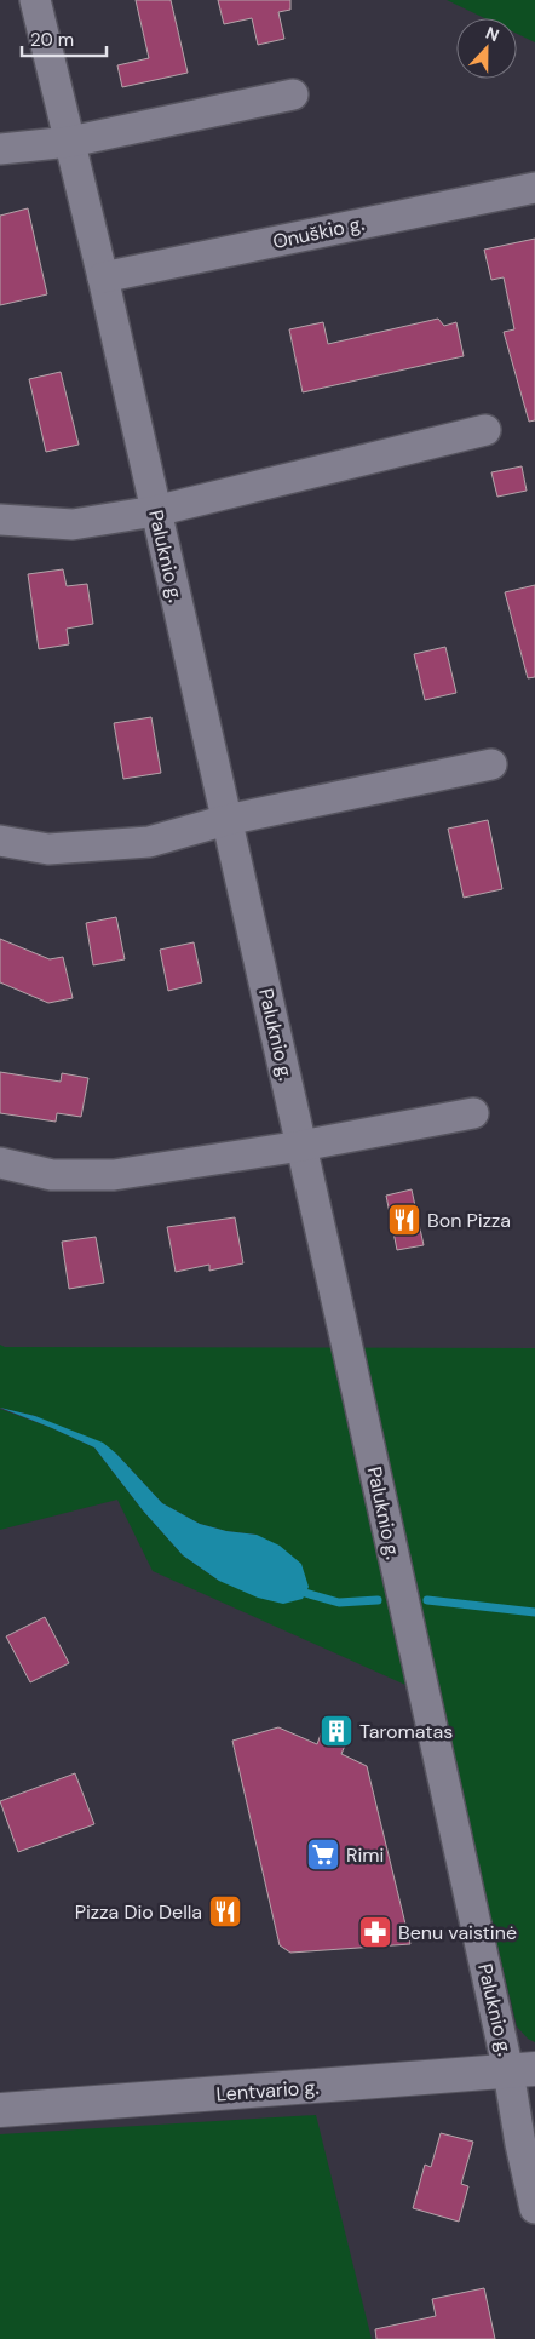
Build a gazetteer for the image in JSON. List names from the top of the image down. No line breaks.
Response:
{"streets":{"main road":["Lentvario g."],"street":["Onuškio g.","Paluknio g."]},"crossings":[["Onuškio g.","Paluknio g."],["Paluknio g.","Lentvario g."]],"places":{"restaurant":["Bon Pizza","Pizza Dio Della"],"building":["Taromatas"],"supermarket":["Rimi"],"pharmacy":["Benu vaistinė"]},"scale_bar":"20 m","north":"top"}
